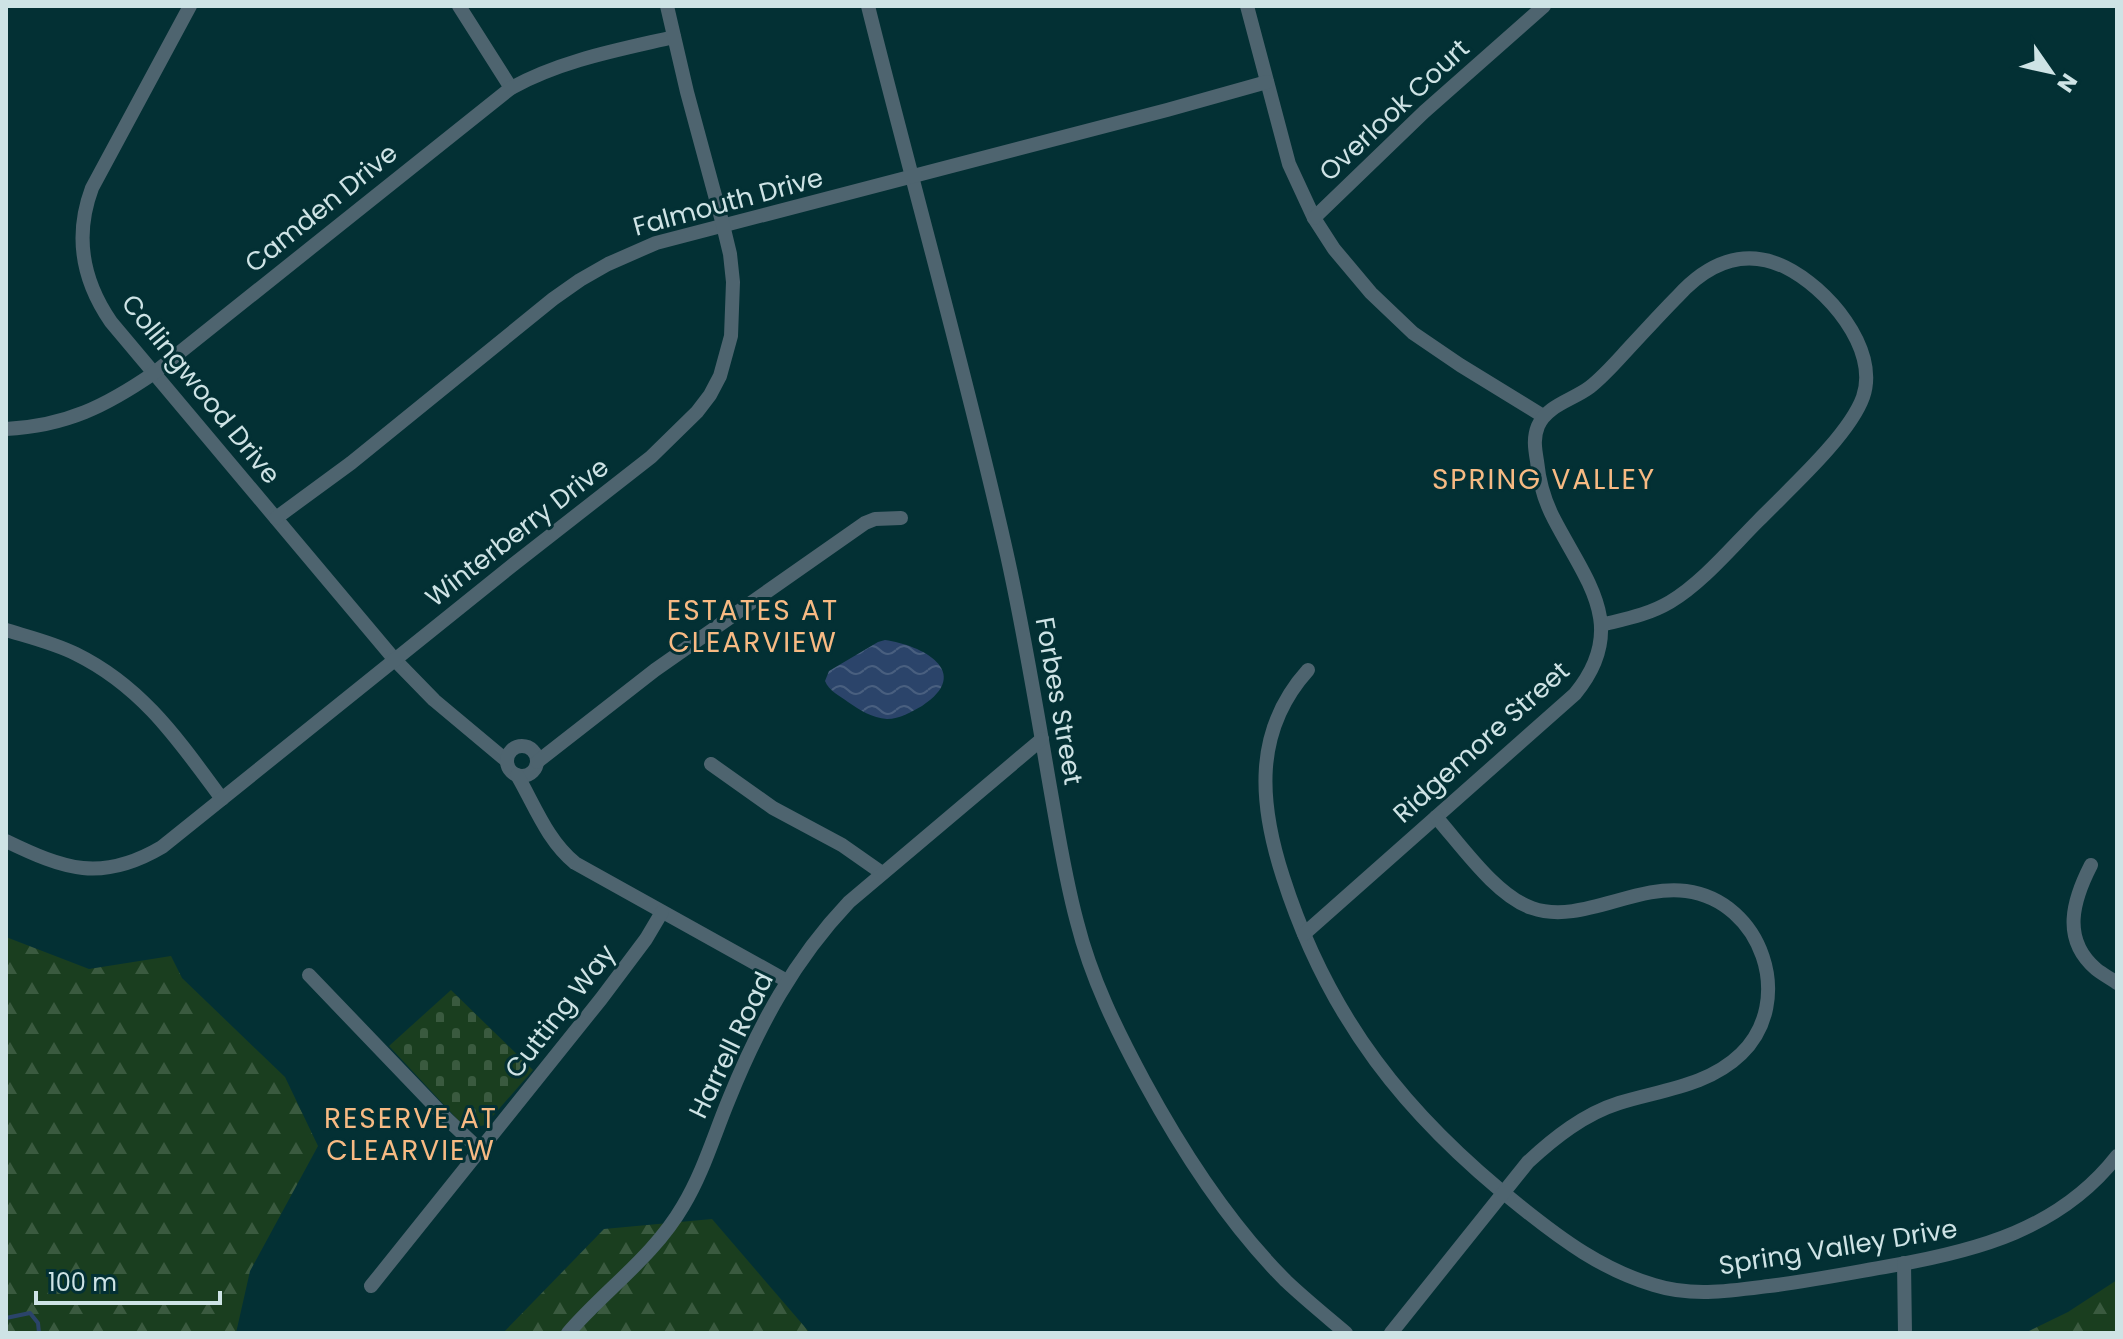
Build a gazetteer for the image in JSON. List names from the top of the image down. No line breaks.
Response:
{"streets":{"street":["Overlook Court","Falmouth Drive","Camden Drive","Collingwood Drive","Winterberry Drive","Forbes Street","Ridgemore Street","Cutting Way","Harrell Road","Spring Valley Drive"]},"crossings":[["Falmouth Drive","Collingwood Drive"],["Falmouth Drive","Winterberry Drive"],["Falmouth Drive","Forbes Street"],["Camden Drive","Collingwood Drive"],["Camden Drive","Winterberry Drive"],["Collingwood Drive","Winterberry Drive"],["Forbes Street","Harrell Road"],["Ridgemore Street","Spring Valley Drive"]],"districts":["SPRING VALLEY","ESTATES AT CLEARVIEW","RESERVE AT CLEARVIEW"],"scale_bar":"100 m","north":"bottom right"}
